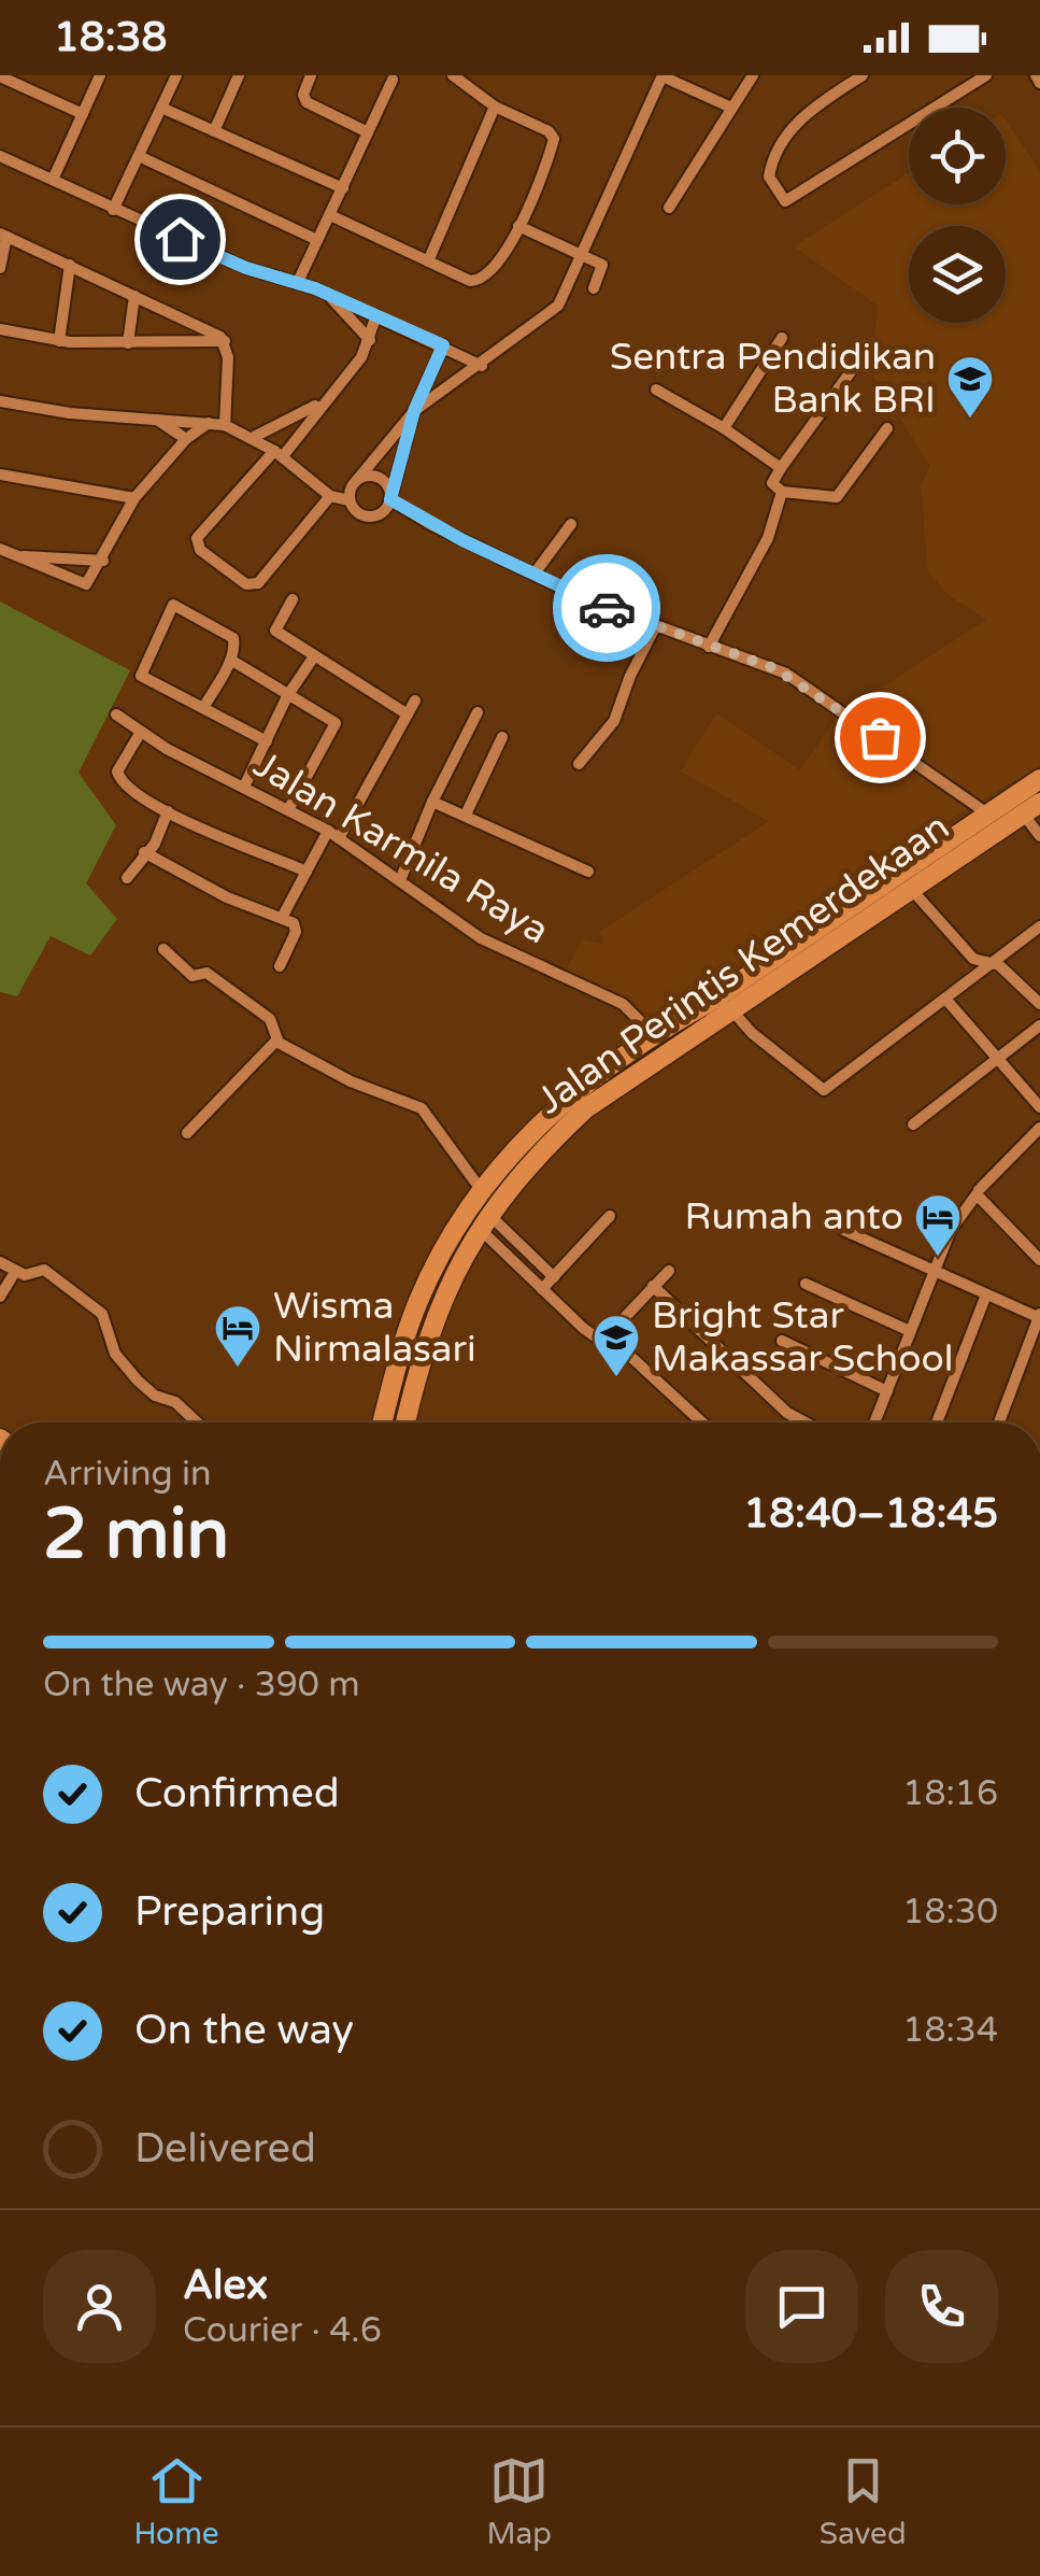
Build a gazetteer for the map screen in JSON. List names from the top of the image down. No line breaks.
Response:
{"streets":{"highway":["Jalan Perintis Kemerdekaan"],"street":["Jalan Karmila Raya"]},"crossings":[["Jalan Karmila Raya","Jalan Perintis Kemerdekaan"]],"places":{"school or university":["Sentra Pendidikan Bank BRI","Bright Star Makassar School"],"hotel":["Rumah anto","Wisma Nirmalasari"]},"page":{"status":"18:38","heading":["2 min","Arriving in","18:40–18:45"],"panel":["Alex","Courier · 4.6"],"bar":"On the way · 390 m","list":[["Confirmed","18:16"],["Preparing","18:30"],["On the way","18:34"],"Delivered"],"tabs":["Home","Map","Saved"]}}
